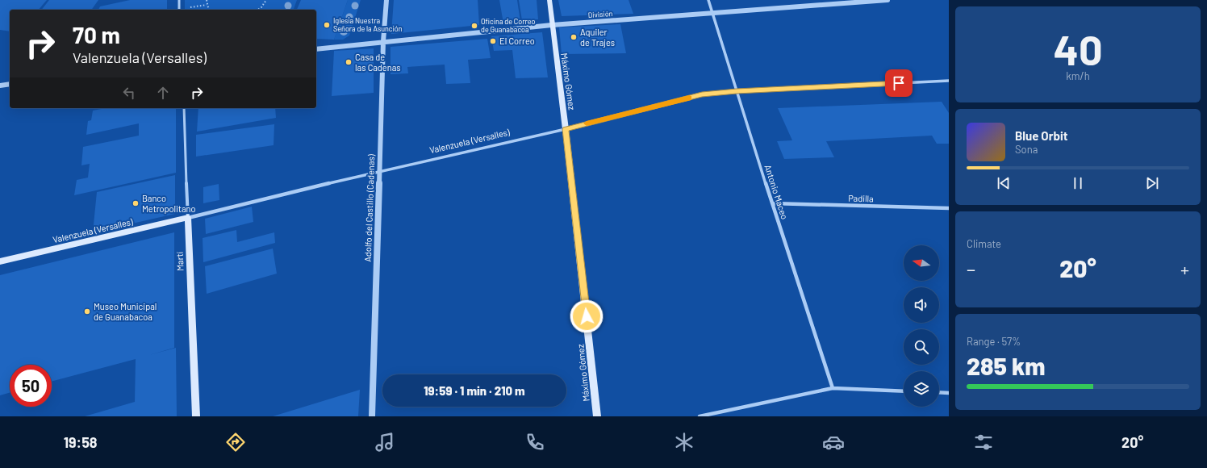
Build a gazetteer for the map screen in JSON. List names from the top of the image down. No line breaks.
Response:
{"streets":{"main road":["Máximo Gómez","Valenzuela (Versalles)","Martí"],"street":["División","Antonio Maceo","Padilla","Adolfo del Castillo (Cadenas)"]},"crossings":[["División","Máximo Gómez"],["División","Antonio Maceo"],["División","Adolfo del Castillo (Cadenas)"],["Máximo Gómez","Valenzuela (Versalles)"],["Valenzuela (Versalles)","Antonio Maceo"],["Valenzuela (Versalles)","Adolfo del Castillo (Cadenas)"],["Valenzuela (Versalles)","Martí"],["Antonio Maceo","Padilla"]],"places":["Iglesia Nuestra Señora de la Asunción","Oficina de Correo de Guanabacoa","Aquiler de Trajes","El Correo","Casa de las Cadenas","Banco Metropolitano","Museo Municipal de Guanabacoa"],"north":"left","page":{"tile":[["40","km/h"],"Climate",["Range · 57%","285 km"]],"turn":["70 m","Valenzuela (Versalles)"],"song":["Blue Orbit","Sona"],"heat":["−","20°","+"],"limit":"50","trip":"19:59 · 1 min · 210 m","tabs":["19:58","20°"]}}
